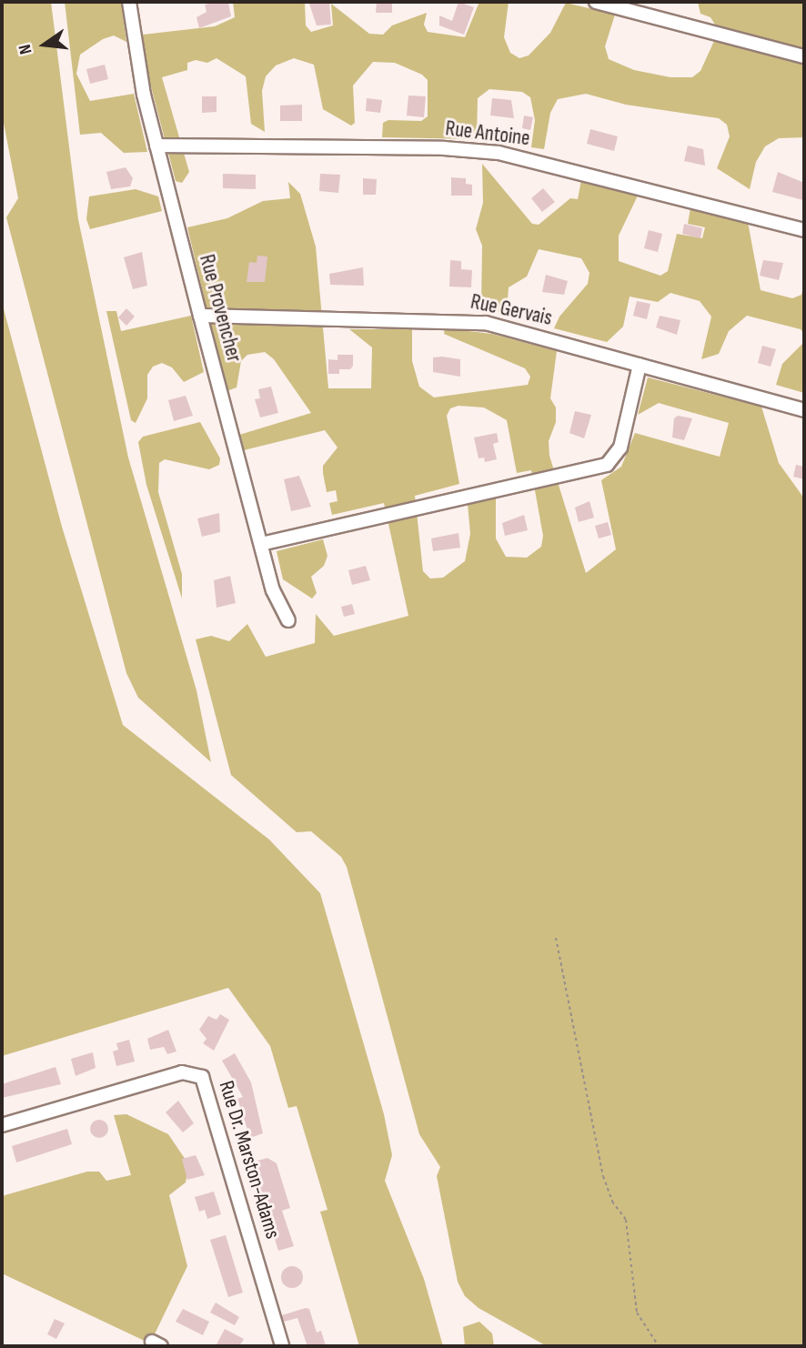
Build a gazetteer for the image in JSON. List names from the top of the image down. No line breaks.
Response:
{"streets":{"street":["Rue Antoine","Rue Provencher","Rue Gervais","Rue Dr. Marston-Adams"]},"crossings":[["Rue Antoine","Rue Provencher"],["Rue Provencher","Rue Gervais"]],"north":"left"}
